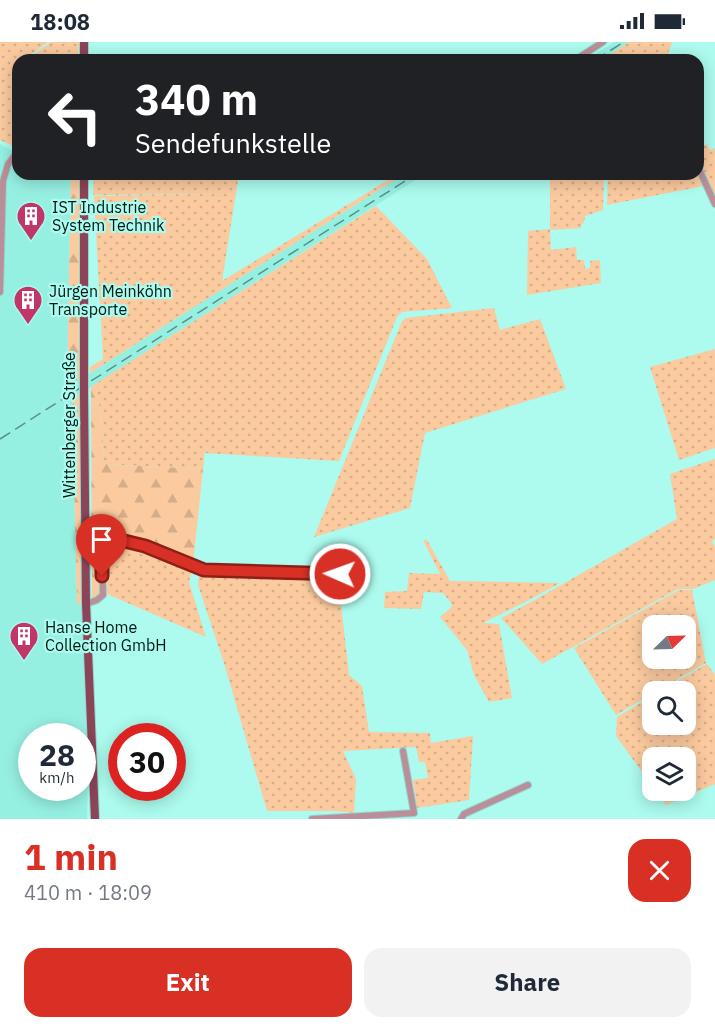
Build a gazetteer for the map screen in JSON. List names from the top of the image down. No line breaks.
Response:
{"streets":{"main road":["Wittenberger Straße"]},"places":{"building":["IST Industrie System Technik","Jürgen Meinköhn Transporte","Hanse Home Collection GmbH"]},"north":"top right","page":{"status":"18:08","turn":["340 m","Sendefunkstelle"],"speed":"28 km/h","limit":"30","heading":["1 min","410 m · 18:09"],"buttons":["Exit","Share"]}}
